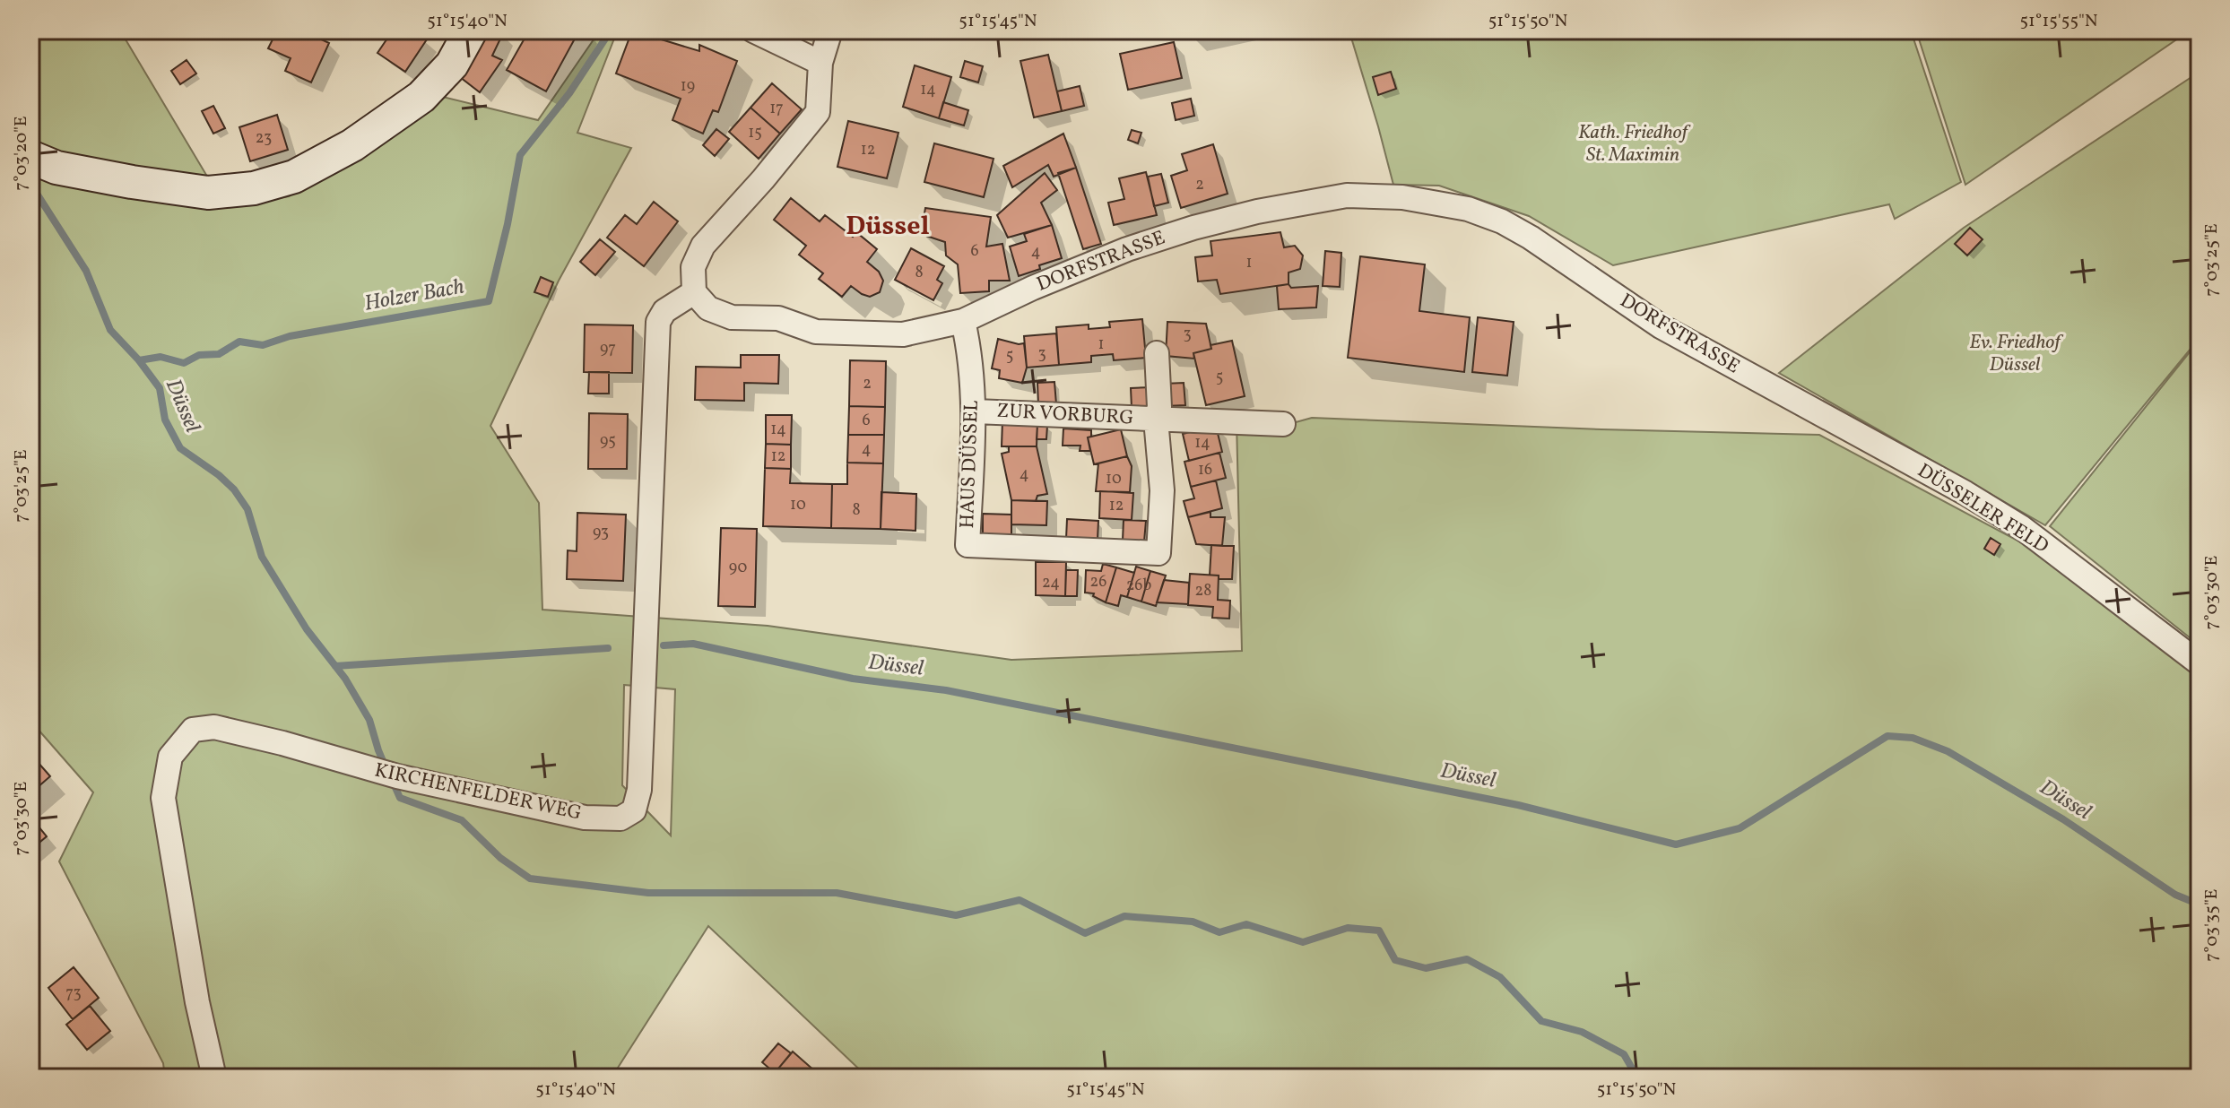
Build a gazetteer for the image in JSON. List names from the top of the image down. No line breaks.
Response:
{"streets":{"street":["DORFSTRASSE","ZUR VORBURG","HAUS DÜSSEL","DÜSSELER FELD","KIRCHENFELDER WEG"]},"crossings":[["DORFSTRASSE","HAUS DÜSSEL"],["DORFSTRASSE","DÜSSELER FELD"],["DORFSTRASSE","KIRCHENFELDER WEG"],["ZUR VORBURG","HAUS DÜSSEL"]],"districts":["Düssel"],"water":["Holzer Bach","Düssel"],"parks":["Kath. Friedhof St. Maximin","Ev. Friedhof Düssel"],"house_numbers":["19","14","17","15","23","12","2","6","4","1","8","3","1","97","3","5","5","2","6","14","95","14","4","12","16","4","10","10","12","8","93","90","26","24","26b","28","73"],"coordinates":["51°15'40\"N","51°15'45\"N","51°15'50\"N","51°15'55\"N","7°03'20\"E","7°03'25\"E","7°03'30\"E","7°03'35\"E"]}
